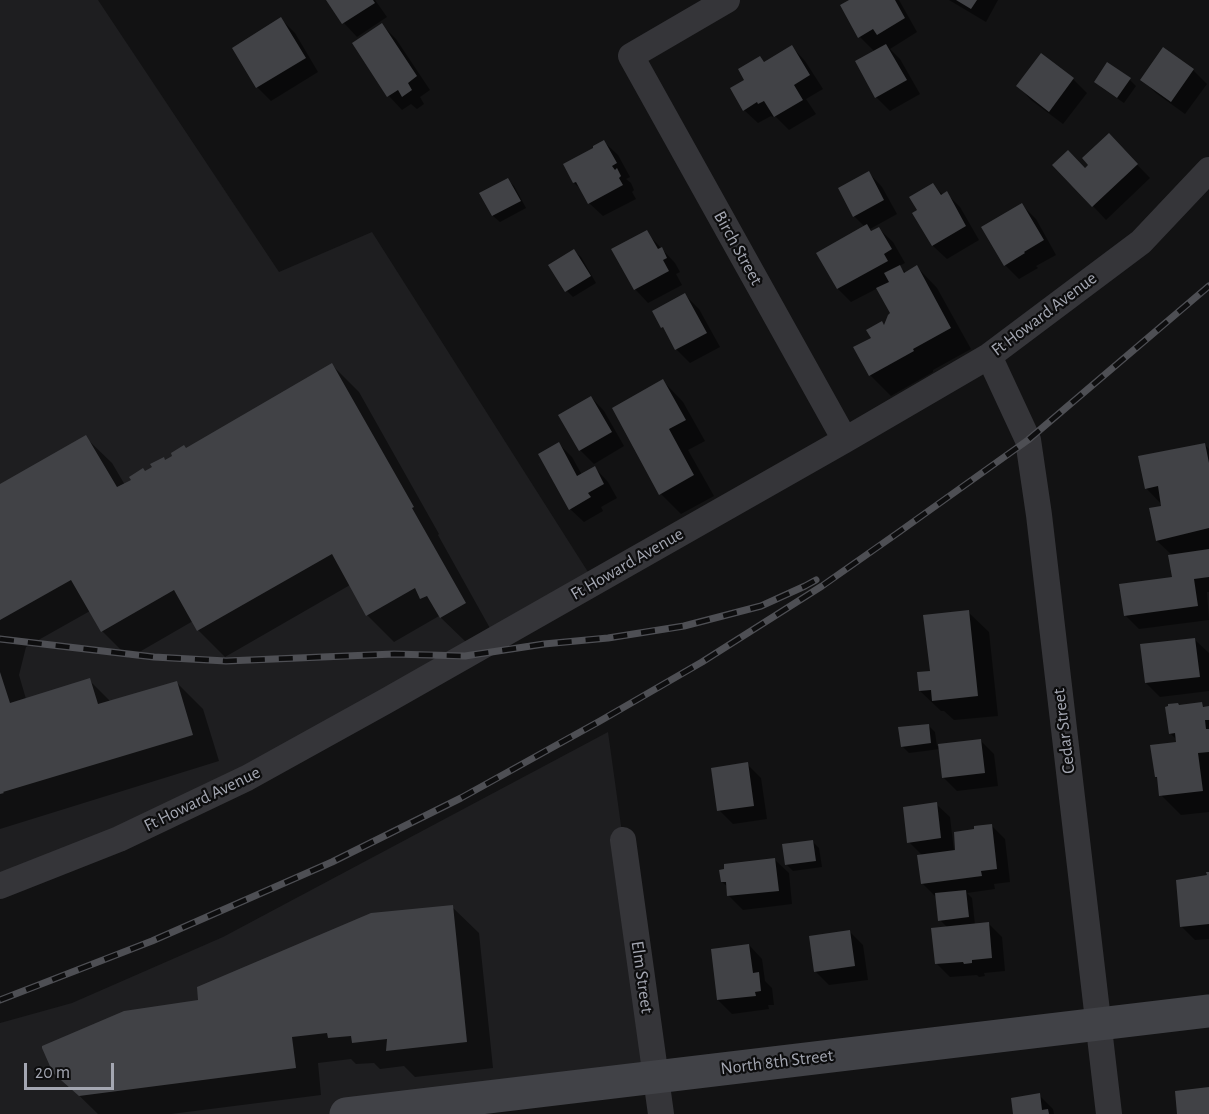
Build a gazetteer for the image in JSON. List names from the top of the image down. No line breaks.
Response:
{"streets":{"main road":["North 8th Street"],"street":["Birch Street","Ft Howard Avenue","Cedar Street","Elm Street"]},"crossings":[["Birch Street","Ft Howard Avenue"],["Ft Howard Avenue","Cedar Street"],["Cedar Street","North 8th Street"],["Elm Street","North 8th Street"]],"scale_bar":"20 m"}
